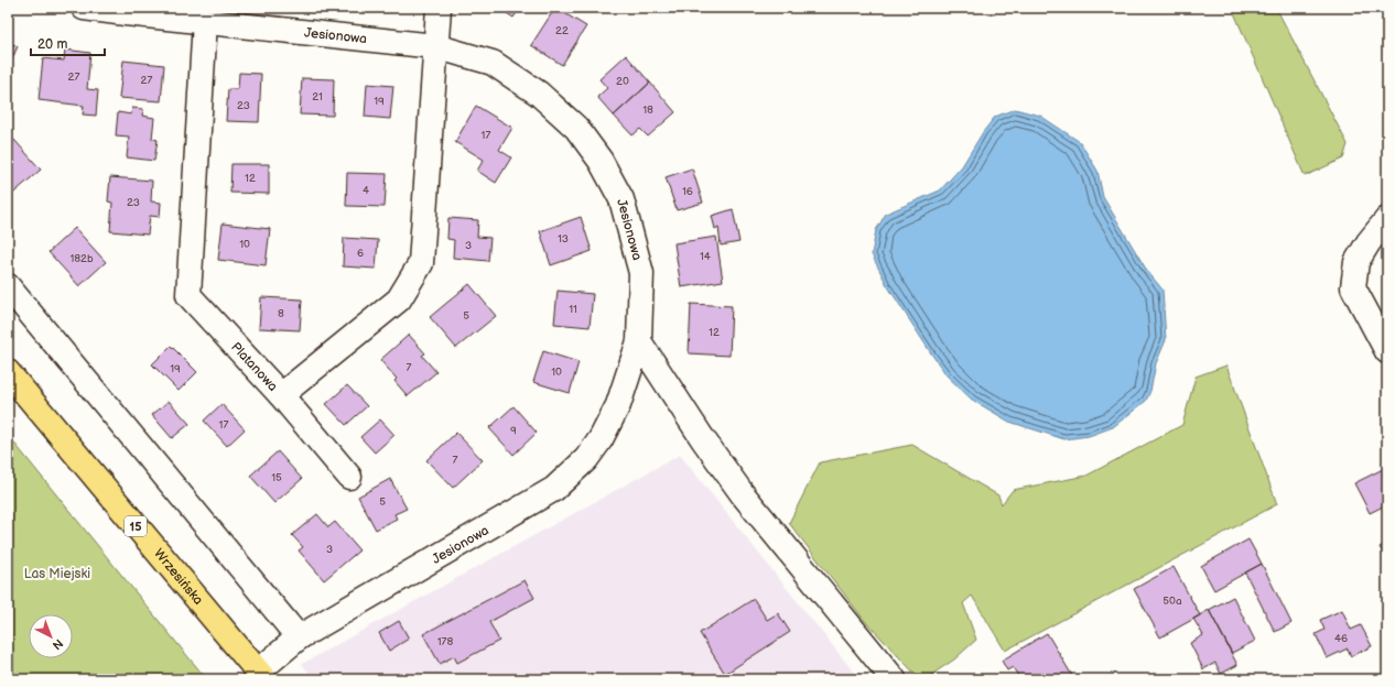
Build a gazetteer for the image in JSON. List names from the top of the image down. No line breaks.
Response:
{"streets":{"main road":["15","Wrzesińska"],"street":["Jesionowa","Platanowa"]},"crossings":[["Jesionowa","Platanowa"],["Jesionowa","Wrzesińska"]],"parks":["Las Miejski"],"house_numbers":["22","27","27","20","21","19","23","18","17","12","4","16","23","13","10","3","6","14","182b","11","8","5","12","7","19","10","17","9","7","15","5","3","50a","46","178"],"scale_bar":"20 m","north":"bottom right"}
